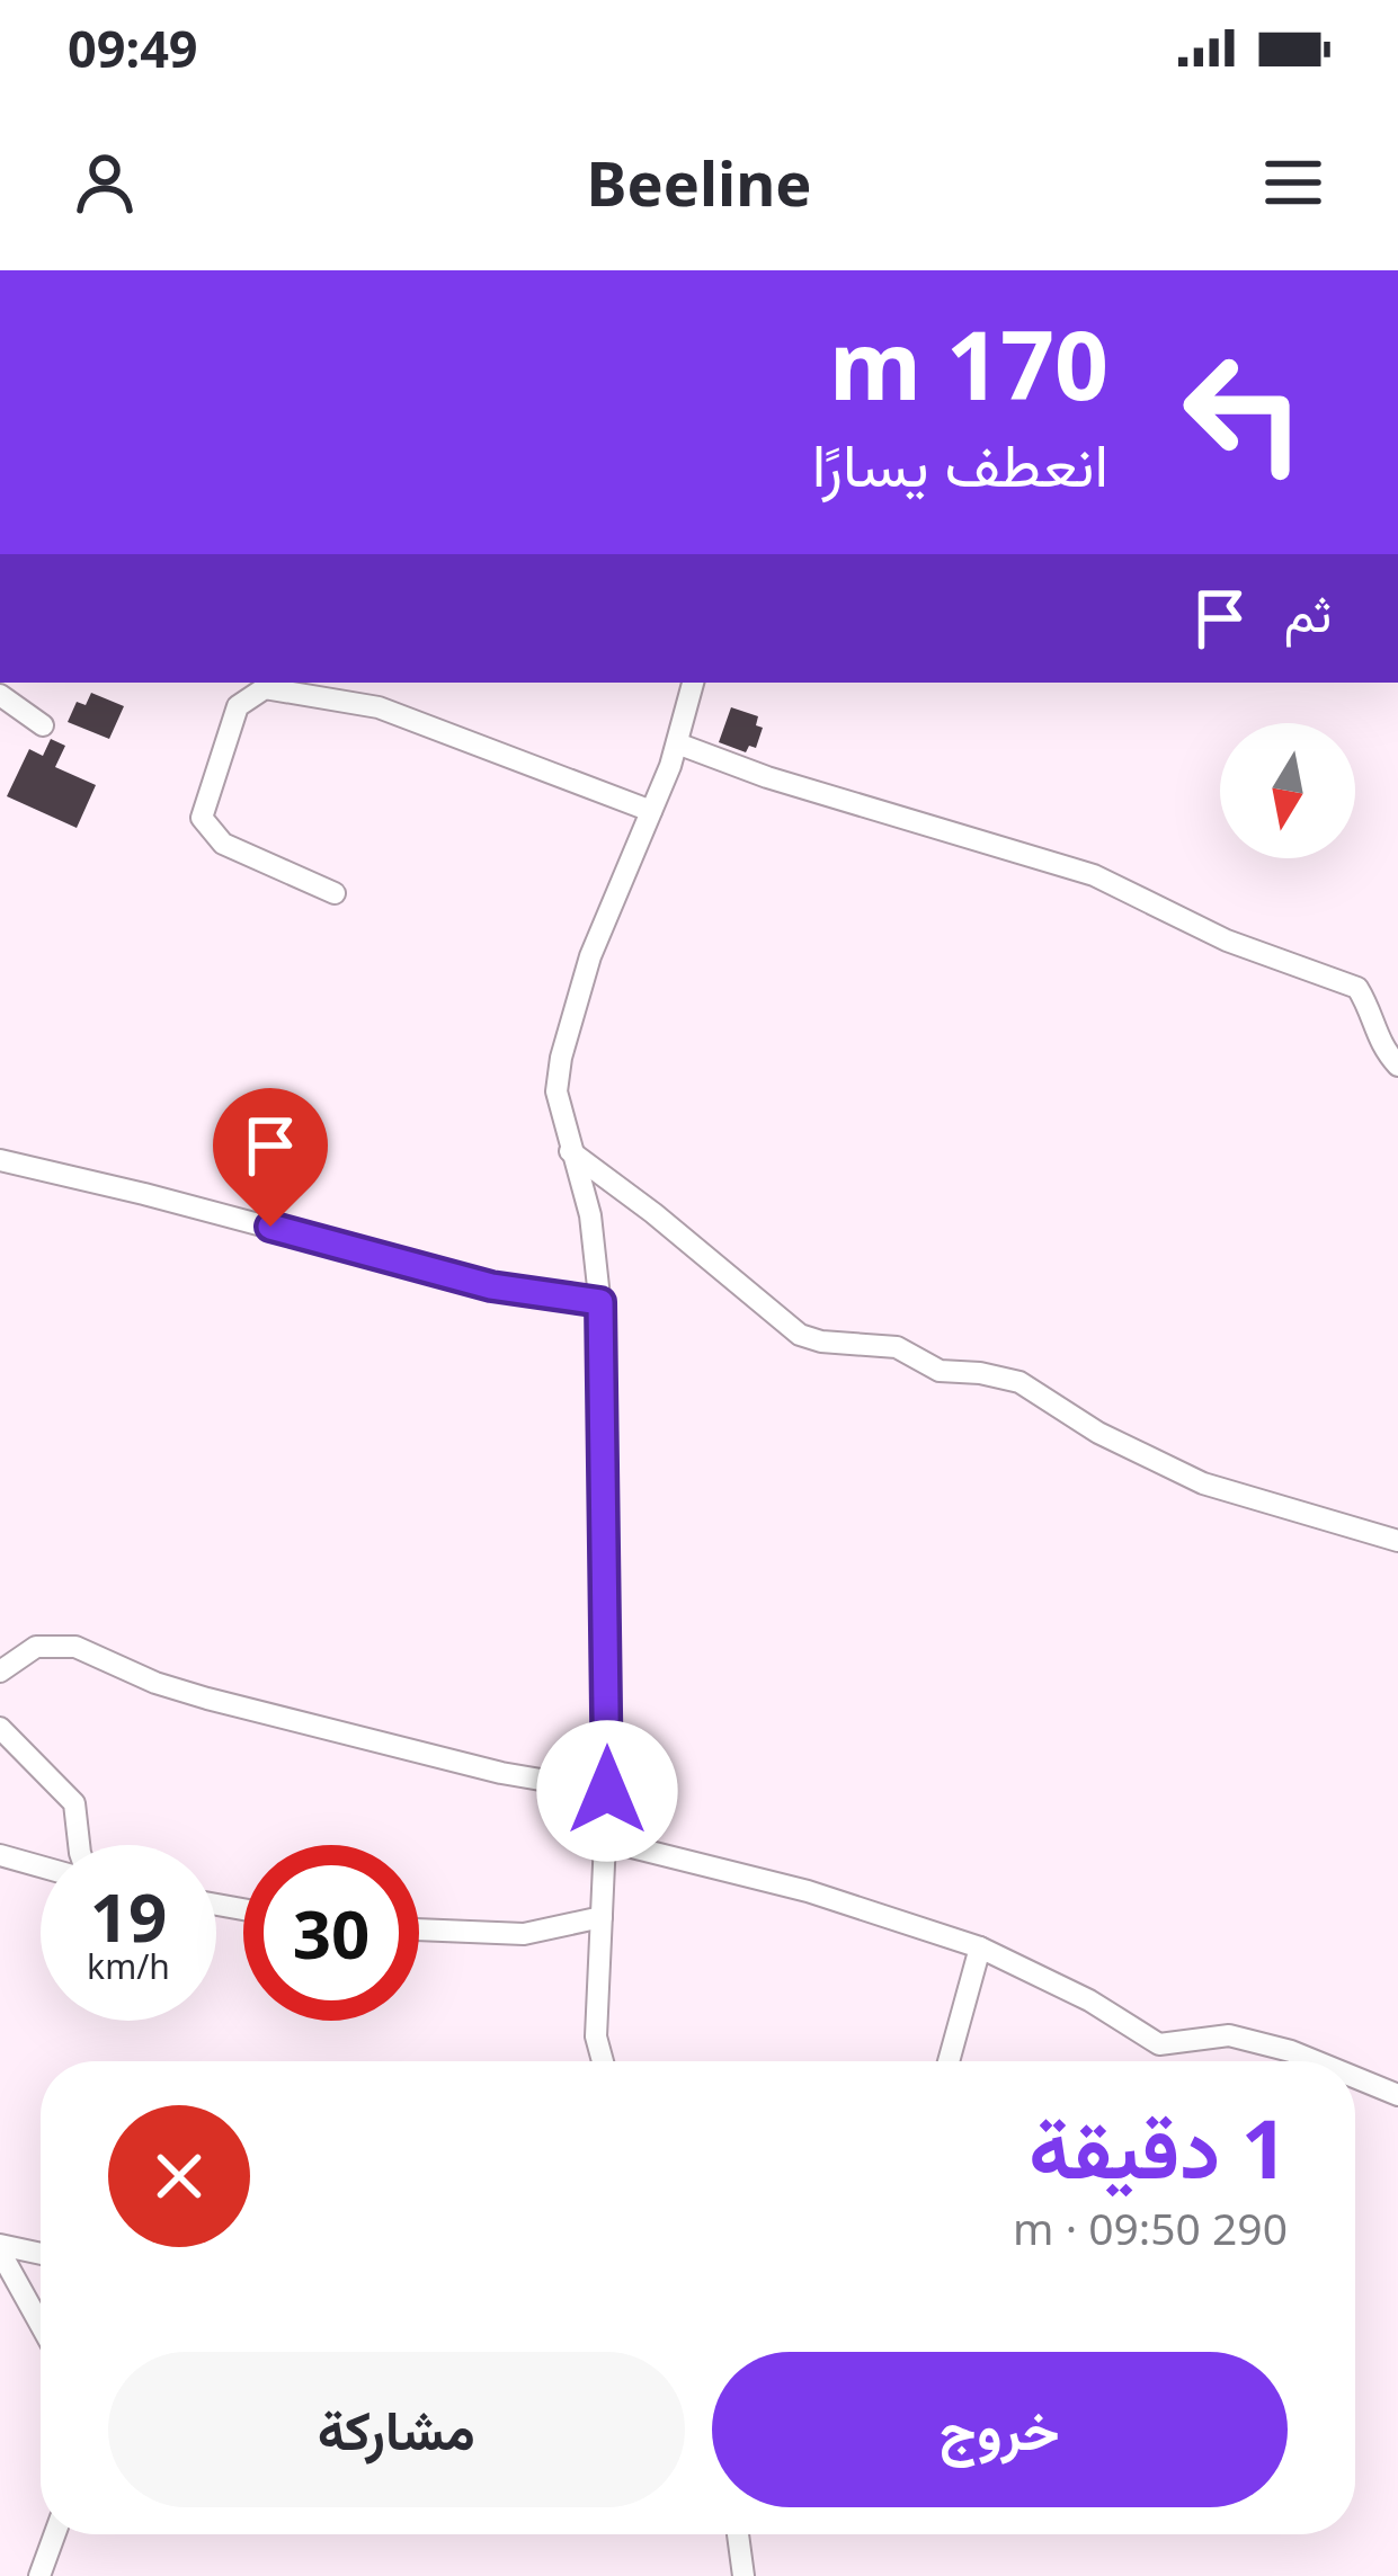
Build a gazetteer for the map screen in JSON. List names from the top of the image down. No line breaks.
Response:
{"north":"bottom","page":{"status":"09:49","header":"Beeline","turn":["170 m","انعطف يسارًا"],"then":"ثم","speed":"19 km/h","limit":"30","heading":["1 دقيقة","290 m · 09:50"],"buttons":["خروج","مشاركة"]}}
